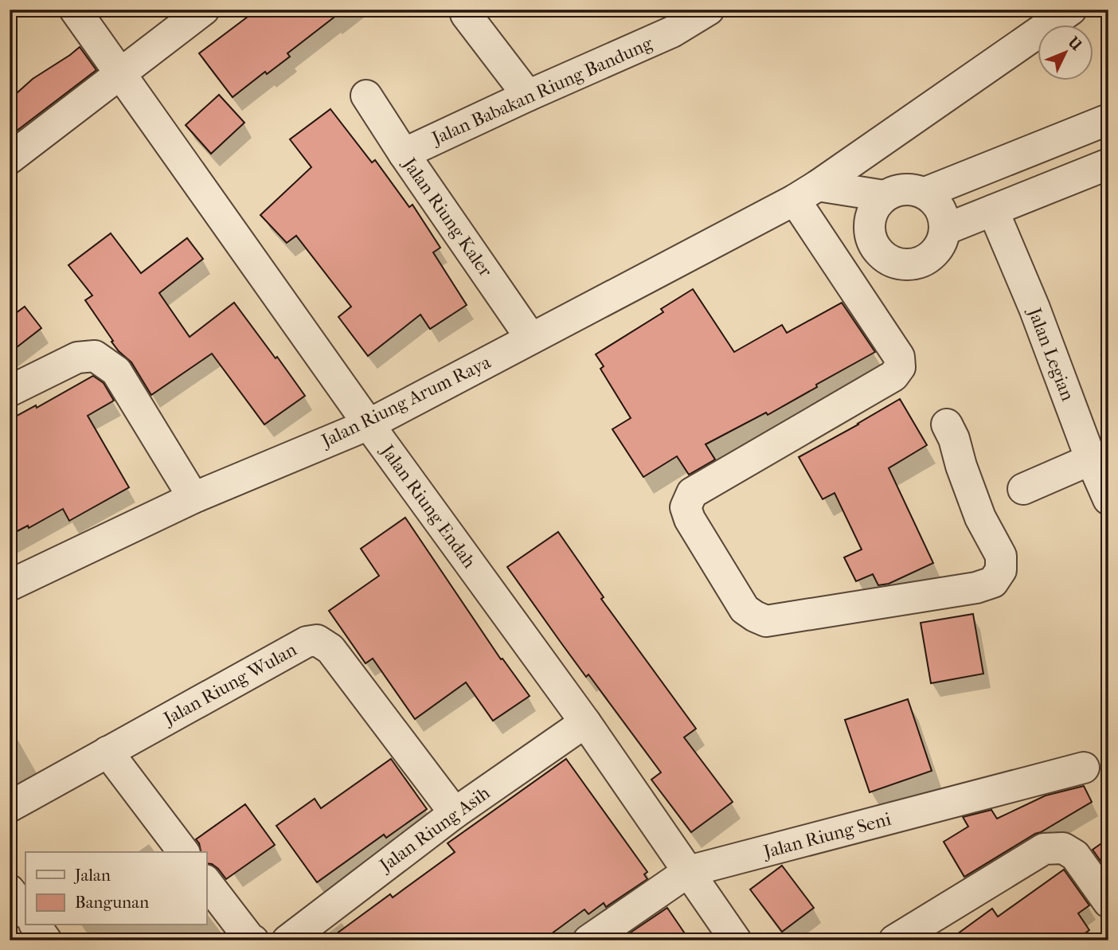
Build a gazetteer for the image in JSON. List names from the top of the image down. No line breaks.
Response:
{"streets":{"street":["Jalan Babakan Riung Bandung","Jalan Riung Kaler","Jalan Legian","Jalan Riung Arum Raya","Jalan Riung Endah","Jalan Riung Wulan","Jalan Riung Asih","Jalan Riung Seni"]},"crossings":[["Jalan Babakan Riung Bandung","Jalan Riung Kaler"],["Jalan Riung Kaler","Jalan Riung Arum Raya"],["Jalan Riung Arum Raya","Jalan Riung Endah"],["Jalan Riung Endah","Jalan Riung Asih"],["Jalan Riung Endah","Jalan Riung Seni"],["Jalan Riung Wulan","Jalan Riung Asih"]],"legend":["Jalan","Bangunan"],"north":"top right"}
